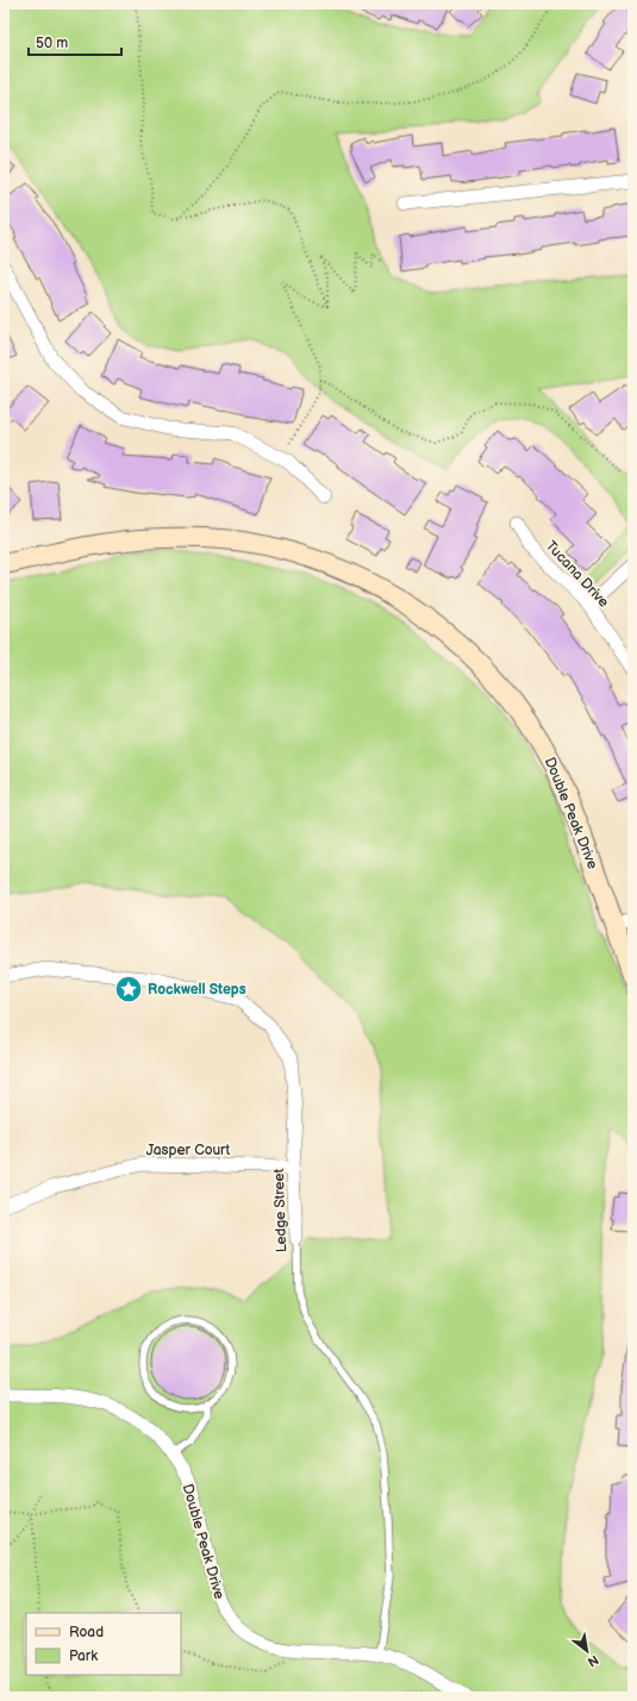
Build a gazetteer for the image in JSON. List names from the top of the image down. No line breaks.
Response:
{"streets":{"street":["Tucana Drive","Double Peak Drive","Jasper Court","Ledge Street"]},"crossings":[["Double Peak Drive","Ledge Street"],["Jasper Court","Ledge Street"]],"places":{"place":["Rockwell Steps"]},"legend":["Road","Park"],"scale_bar":"50 m","north":"bottom right"}
